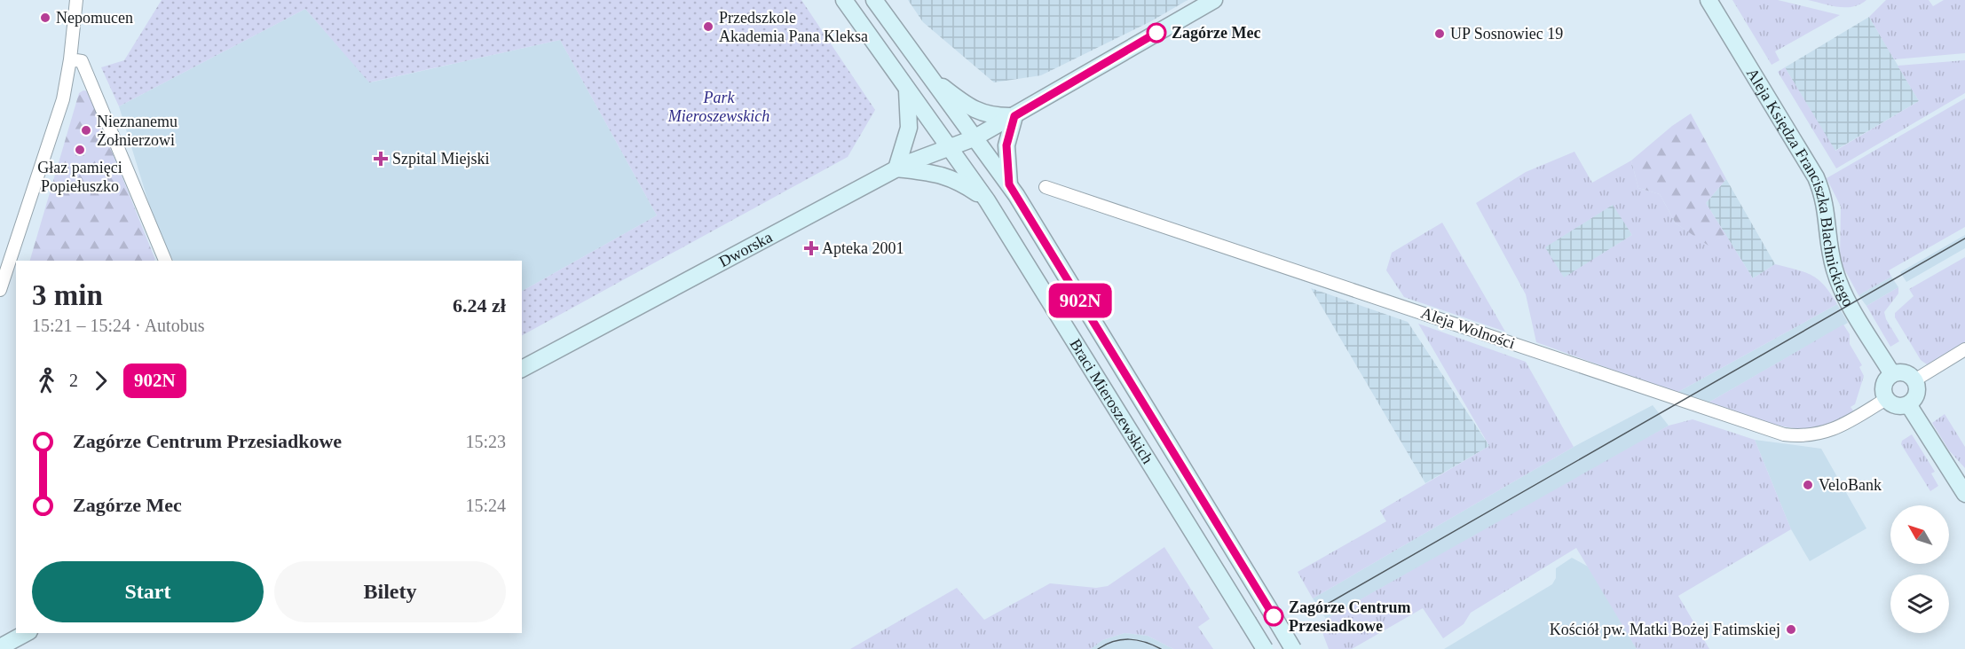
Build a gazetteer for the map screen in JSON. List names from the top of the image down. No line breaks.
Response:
{"streets":{"street":["Aleja Księdza Franciszka Blachnickiego","Dworska","Aleja Wolności","Braci Mieroszewskich"]},"crossings":[["Aleja Księdza Franciszka Blachnickiego","Aleja Wolności"],["Dworska","Braci Mieroszewskich"]],"parks":["Park Mieroszewskich"],"places":{"other":["Nepomucen","Przedszkole Akademia Pana Kleksa","Zagórze Mec","UP Sosnowiec 19","Nieznanemu Żołnierzowi","Głaz pamięci Popiełuszko","VeloBank","Zagórze Centrum Przesiadkowe","Kościół pw. Matki Bożej Fatimskiej"],"health":["Szpital Miejski","Apteka 2001"]},"lines":["bus line 902N"],"north":"top left","page":{"on_map":"902N","heading":["3 min","15:21 – 15:24 · Autobus","6.24 zł"],"legs":["2","902N"],"list":[{"name":"Zagórze Centrum Przesiadkowe","value":"15:23"},{"name":"Zagórze Mec","value":"15:24"}],"buttons":["Start","Bilety"]}}
